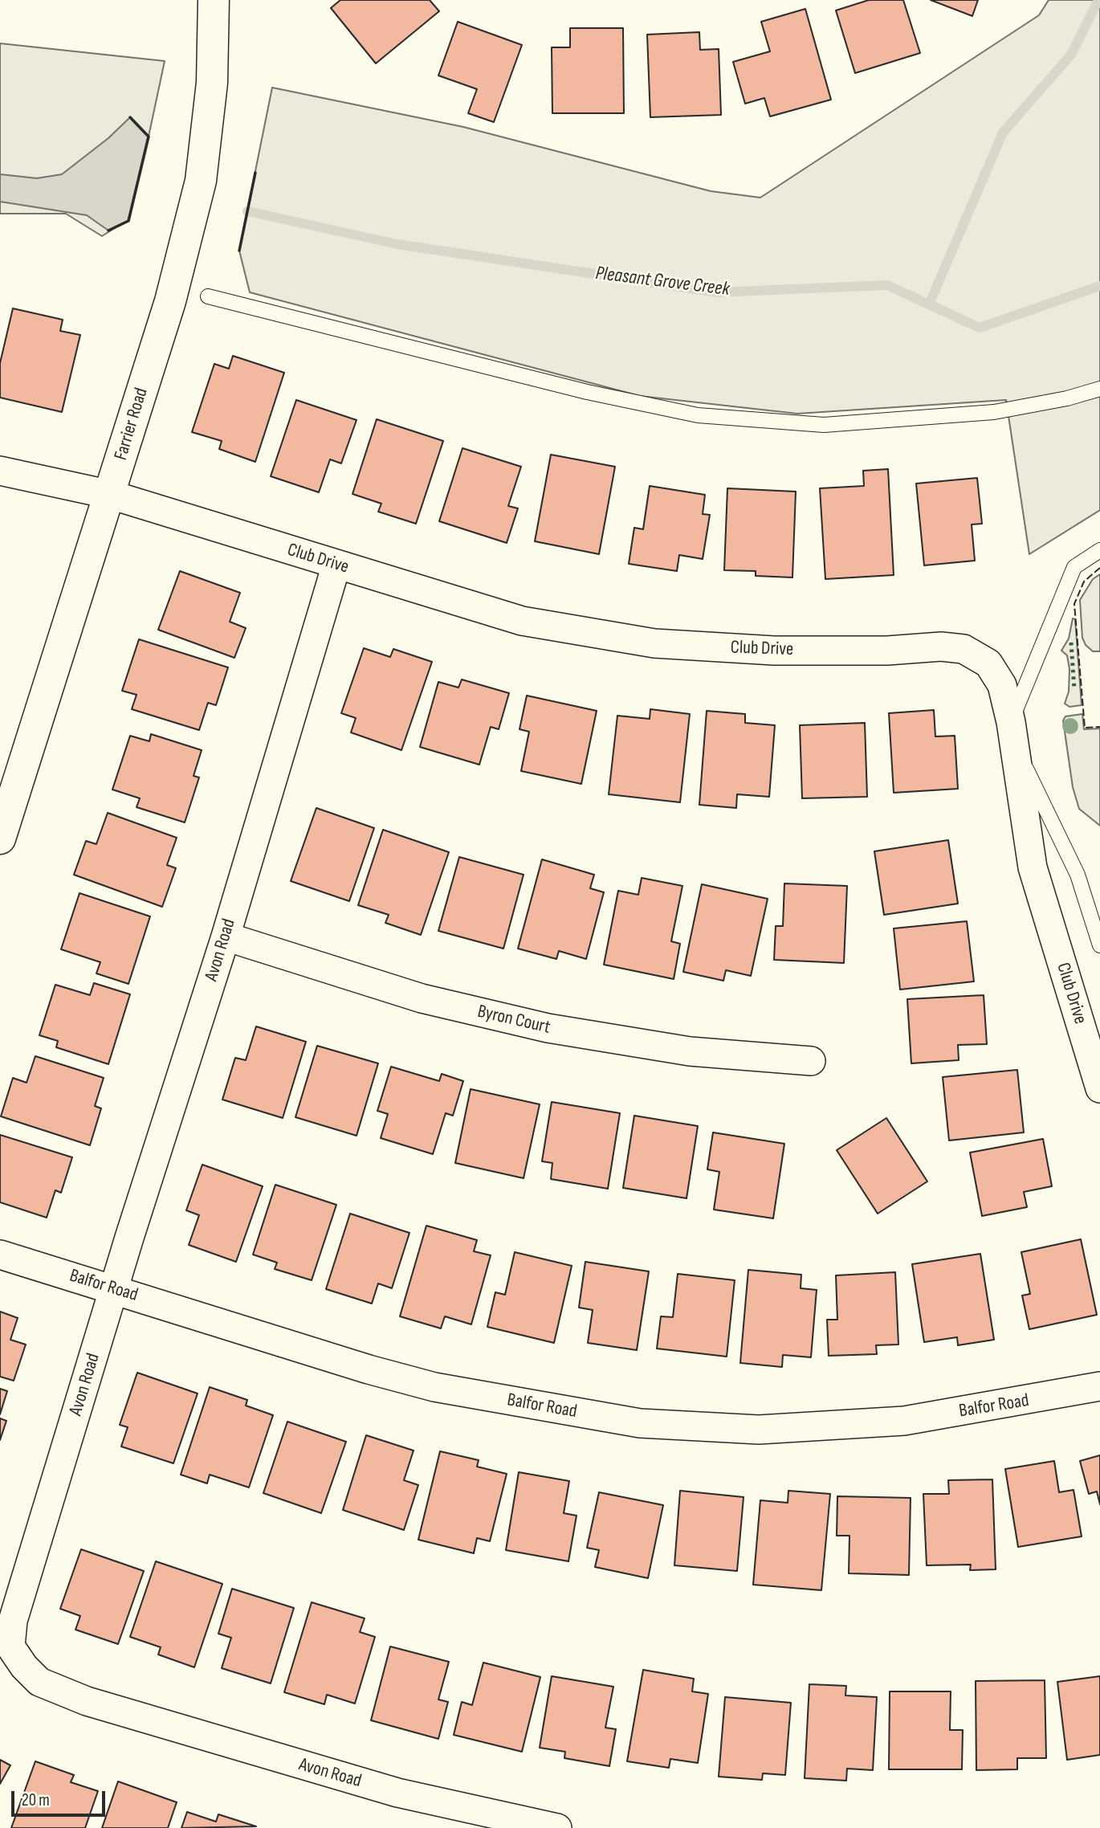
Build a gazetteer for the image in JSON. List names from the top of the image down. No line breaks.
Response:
{"streets":{"street":["Farrier Road","Club Drive","Avon Road","Byron Court","Balfor Road"]},"crossings":[["Farrier Road","Club Drive"],["Club Drive","Avon Road"],["Avon Road","Byron Court"],["Avon Road","Balfor Road"]],"water":["Pleasant Grove Creek"],"scale_bar":"20 m"}
